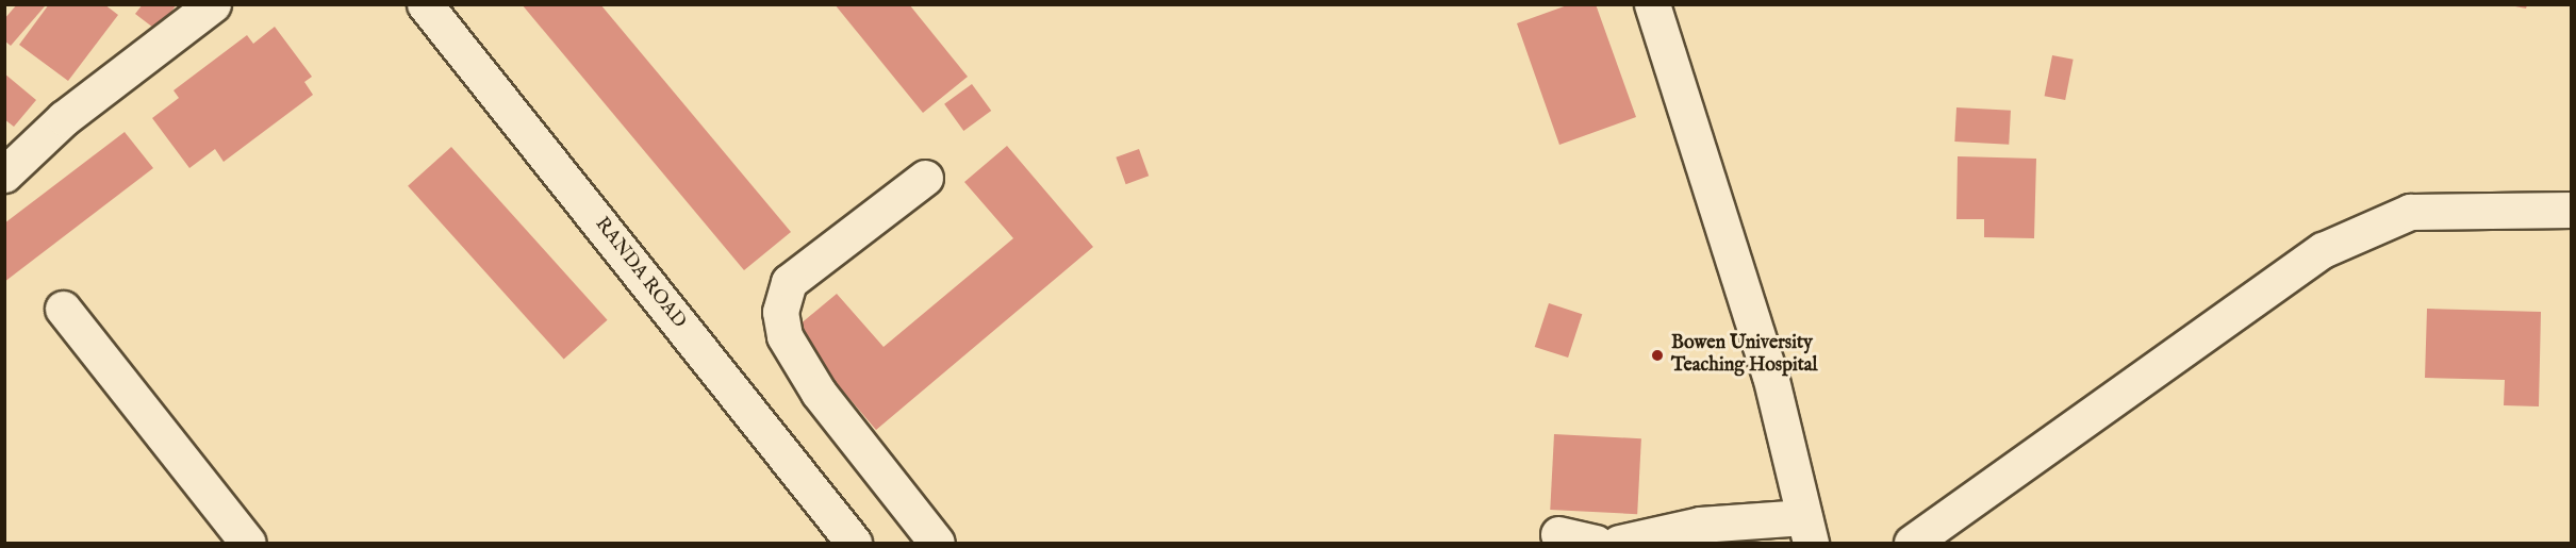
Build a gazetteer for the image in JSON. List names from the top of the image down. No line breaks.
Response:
{"streets":{"street":["RANDA ROAD"]},"places":["Bowen University Teaching Hospital"]}
